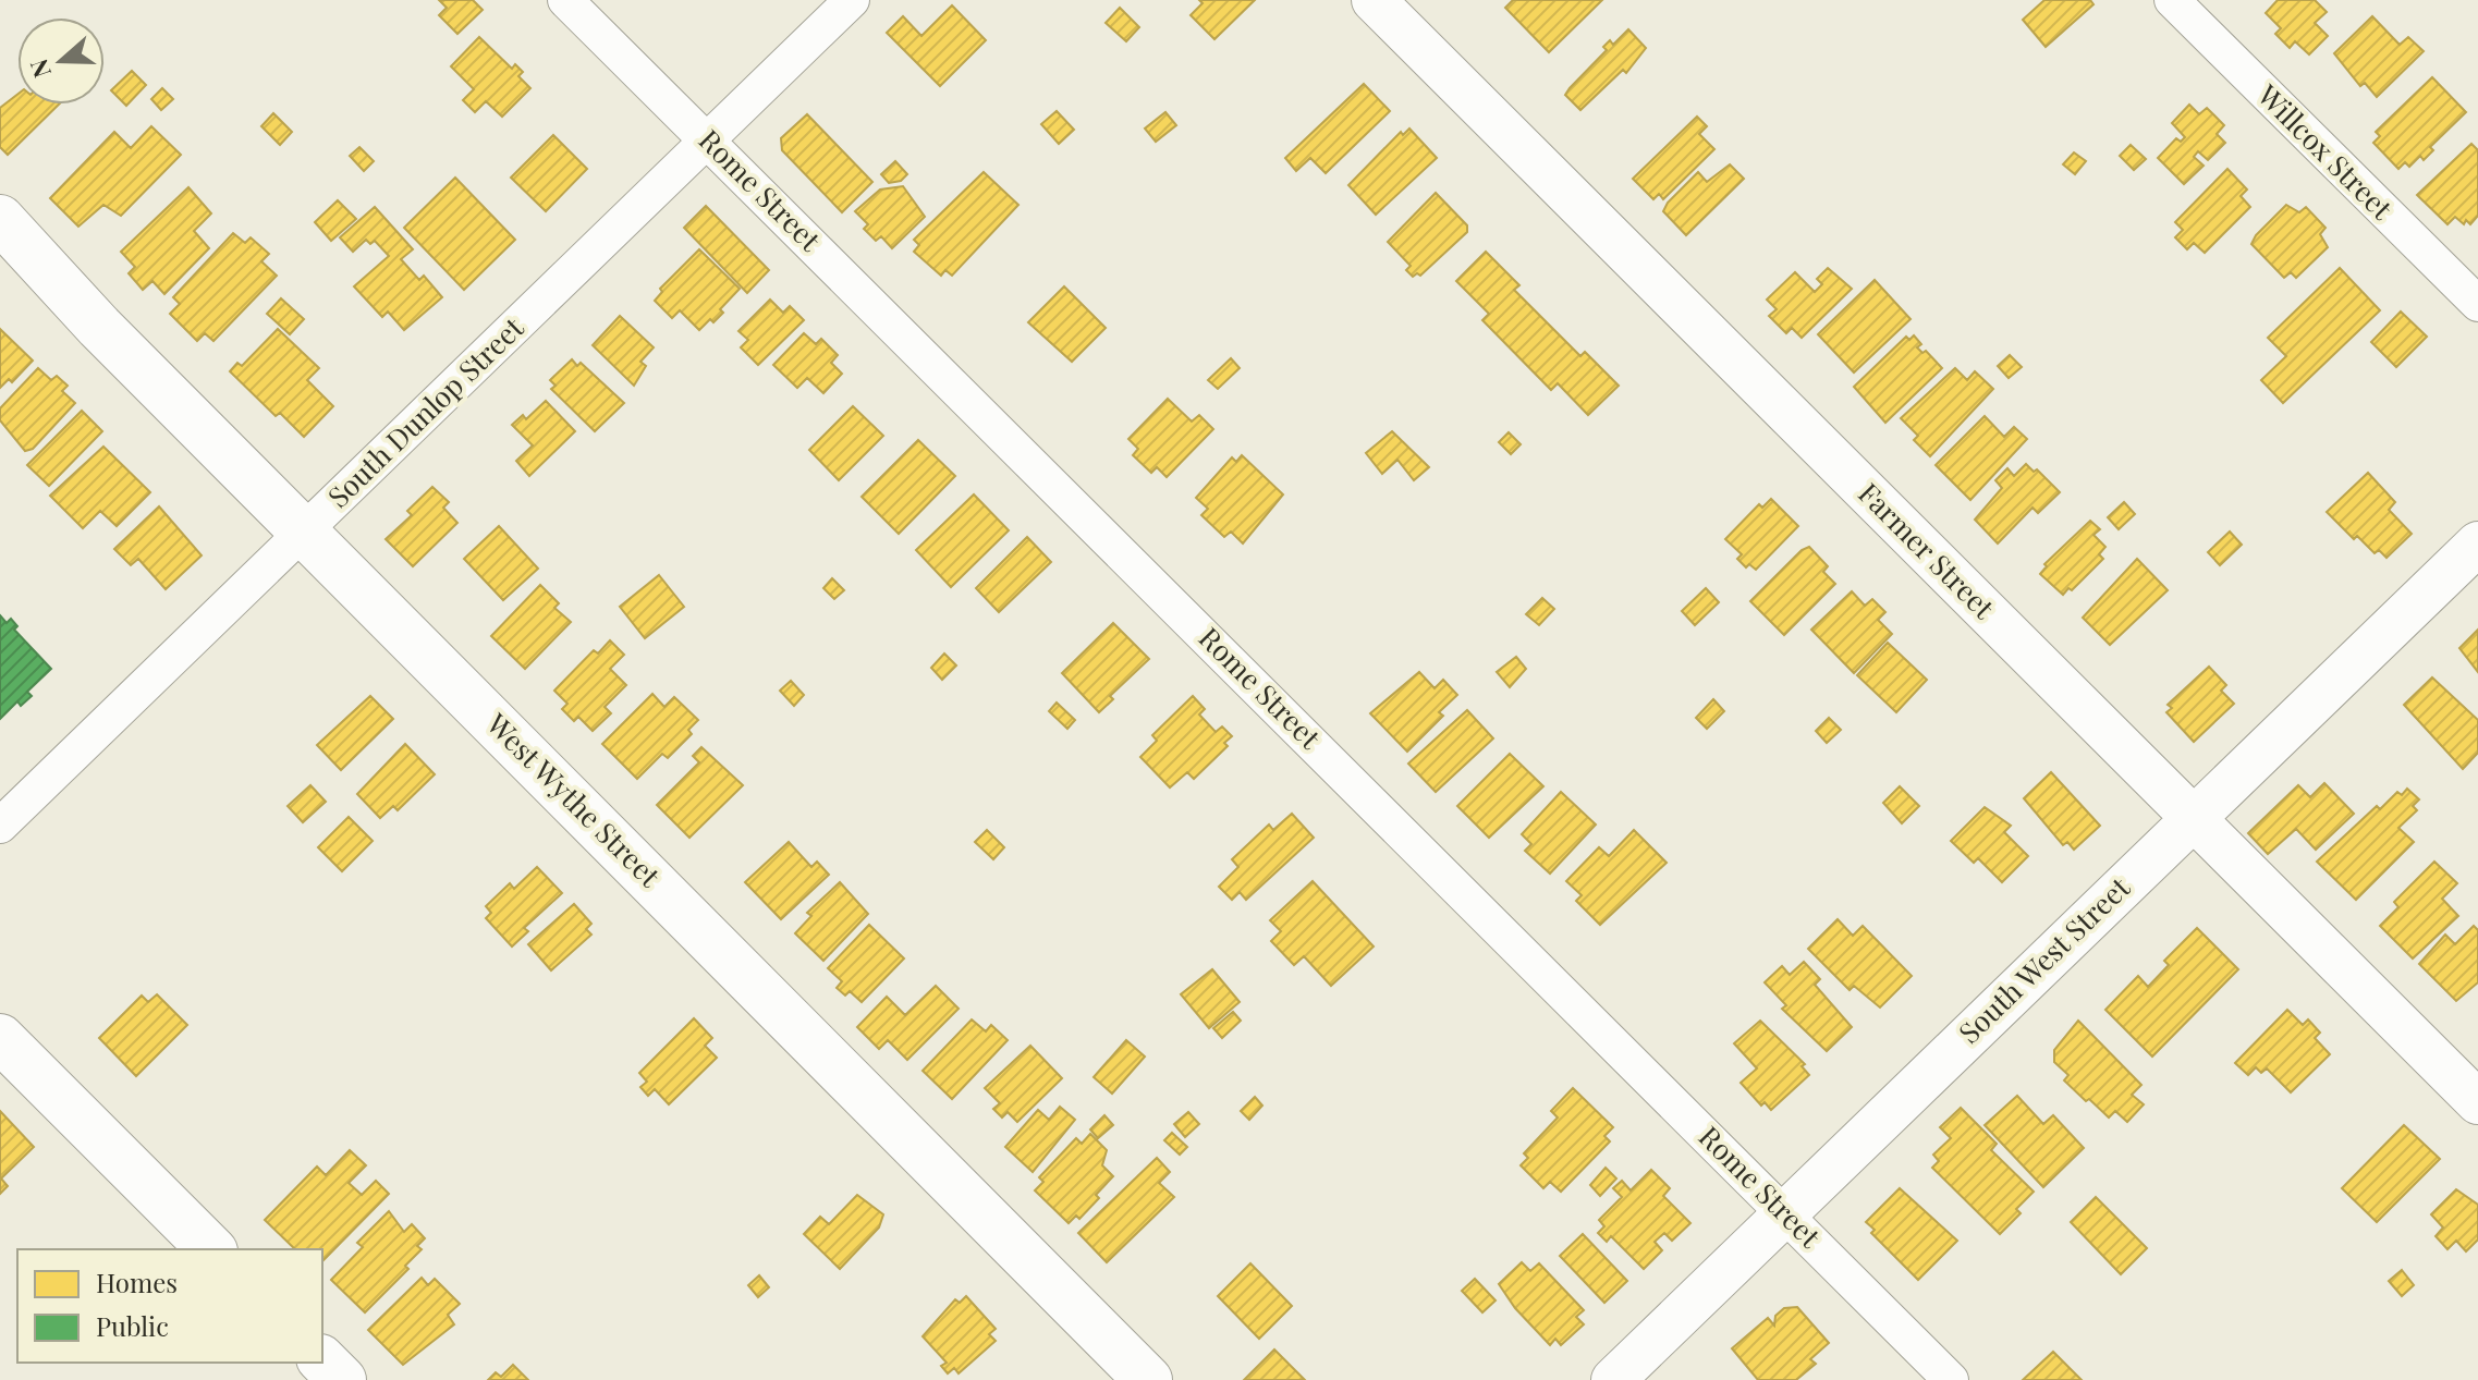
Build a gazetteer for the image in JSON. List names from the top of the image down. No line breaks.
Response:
{"streets":{"main road":["West Wythe Street"],"street":["Willcox Street","Rome Street","South Dunlop Street","Farmer Street","South West Street"]},"crossings":[["Rome Street","South Dunlop Street"],["Rome Street","South West Street"],["South Dunlop Street","West Wythe Street"],["Farmer Street","South West Street"]],"legend":["Homes","Public"],"north":"left"}
